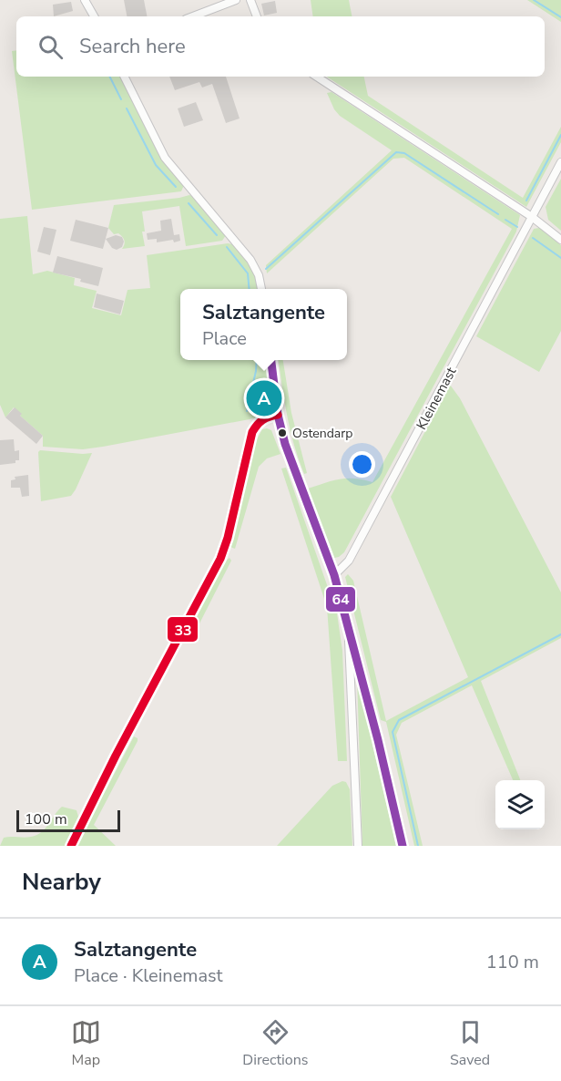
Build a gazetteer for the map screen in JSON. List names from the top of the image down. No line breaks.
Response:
{"streets":{"street":["Kleinemast"]},"places":["Ostendarp"],"lines":["transit line 64","transit line 33"],"scale_bar":"100 m","page":{"search":"Search here","popup":["Salztangente","Place"],"pins":"A","scale":"100 m","heading":"Nearby","list":[{"mark":"A","name":"Salztangente","note":"Place · Kleinemast","value":"110 m"}],"nav":["Map","Directions","Saved"]}}
